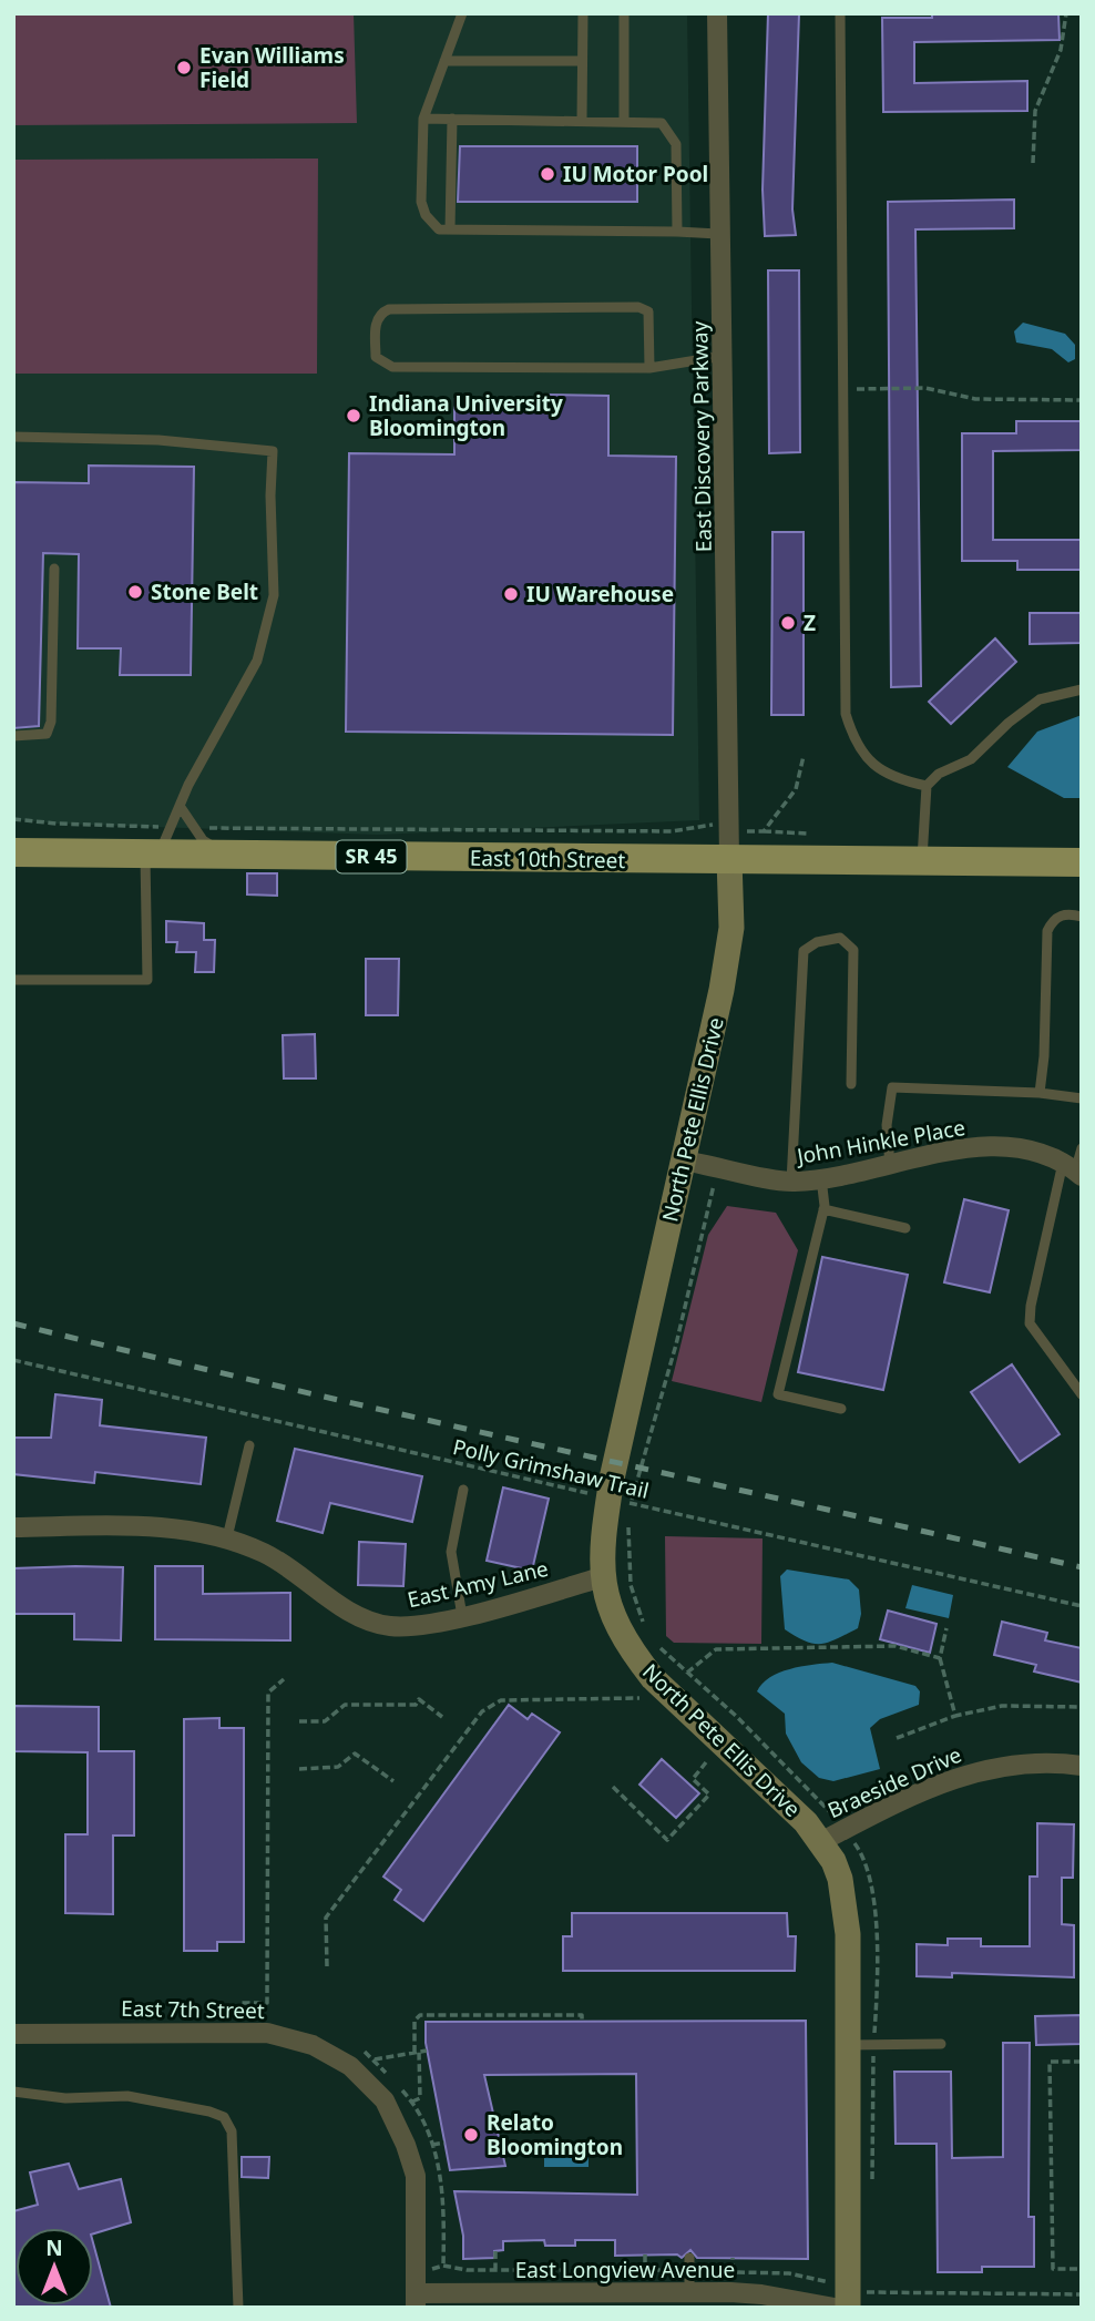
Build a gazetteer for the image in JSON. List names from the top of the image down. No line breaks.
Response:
{"streets":{"main road":["SR 45","East 10th Street"],"street":["East Discovery Parkway","North Pete Ellis Drive","John Hinkle Place","East Amy Lane","Braeside Drive","East 7th Street","East Longview Avenue"],"path":["Polly Grimshaw Trail"]},"crossings":[["East Discovery Parkway","East 10th Street"],["East Discovery Parkway","North Pete Ellis Drive"],["East 10th Street","North Pete Ellis Drive"],["North Pete Ellis Drive","John Hinkle Place"],["North Pete Ellis Drive","Polly Grimshaw Trail"],["North Pete Ellis Drive","East Amy Lane"],["North Pete Ellis Drive","Braeside Drive"],["East 7th Street","East Longview Avenue"]],"places":["Evan Williams Field","IU Motor Pool","Indiana University Bloomington","Stone Belt","IU Warehouse","Z","Relato Bloomington"],"north":"top"}
